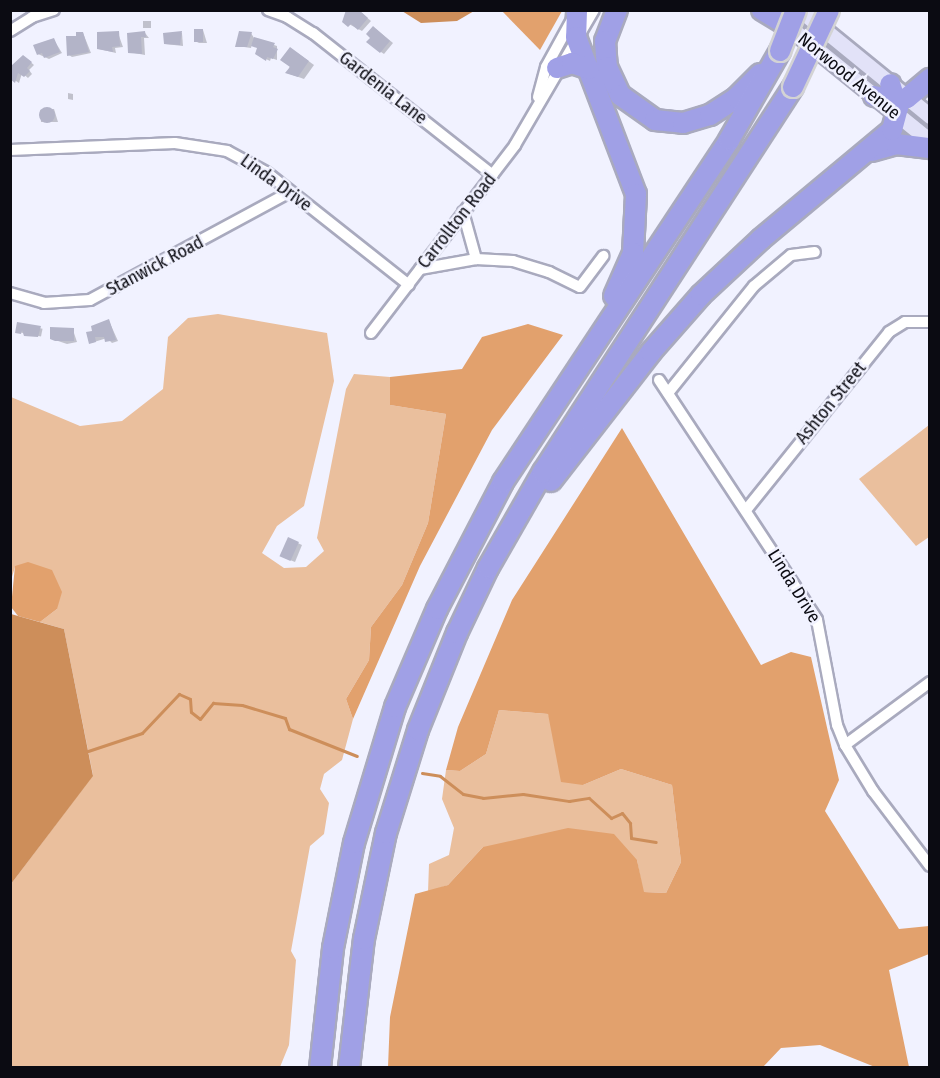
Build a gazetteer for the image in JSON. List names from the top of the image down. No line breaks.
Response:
{"streets":{"main road":["Norwood Avenue"],"street":["Gardenia Lane","Linda Drive","Carrollton Road","Stanwick Road","Ashton Street"]},"crossings":[["Gardenia Lane","Carrollton Road"],["Linda Drive","Carrollton Road"],["Linda Drive","Stanwick Road"],["Linda Drive","Ashton Street"]]}
